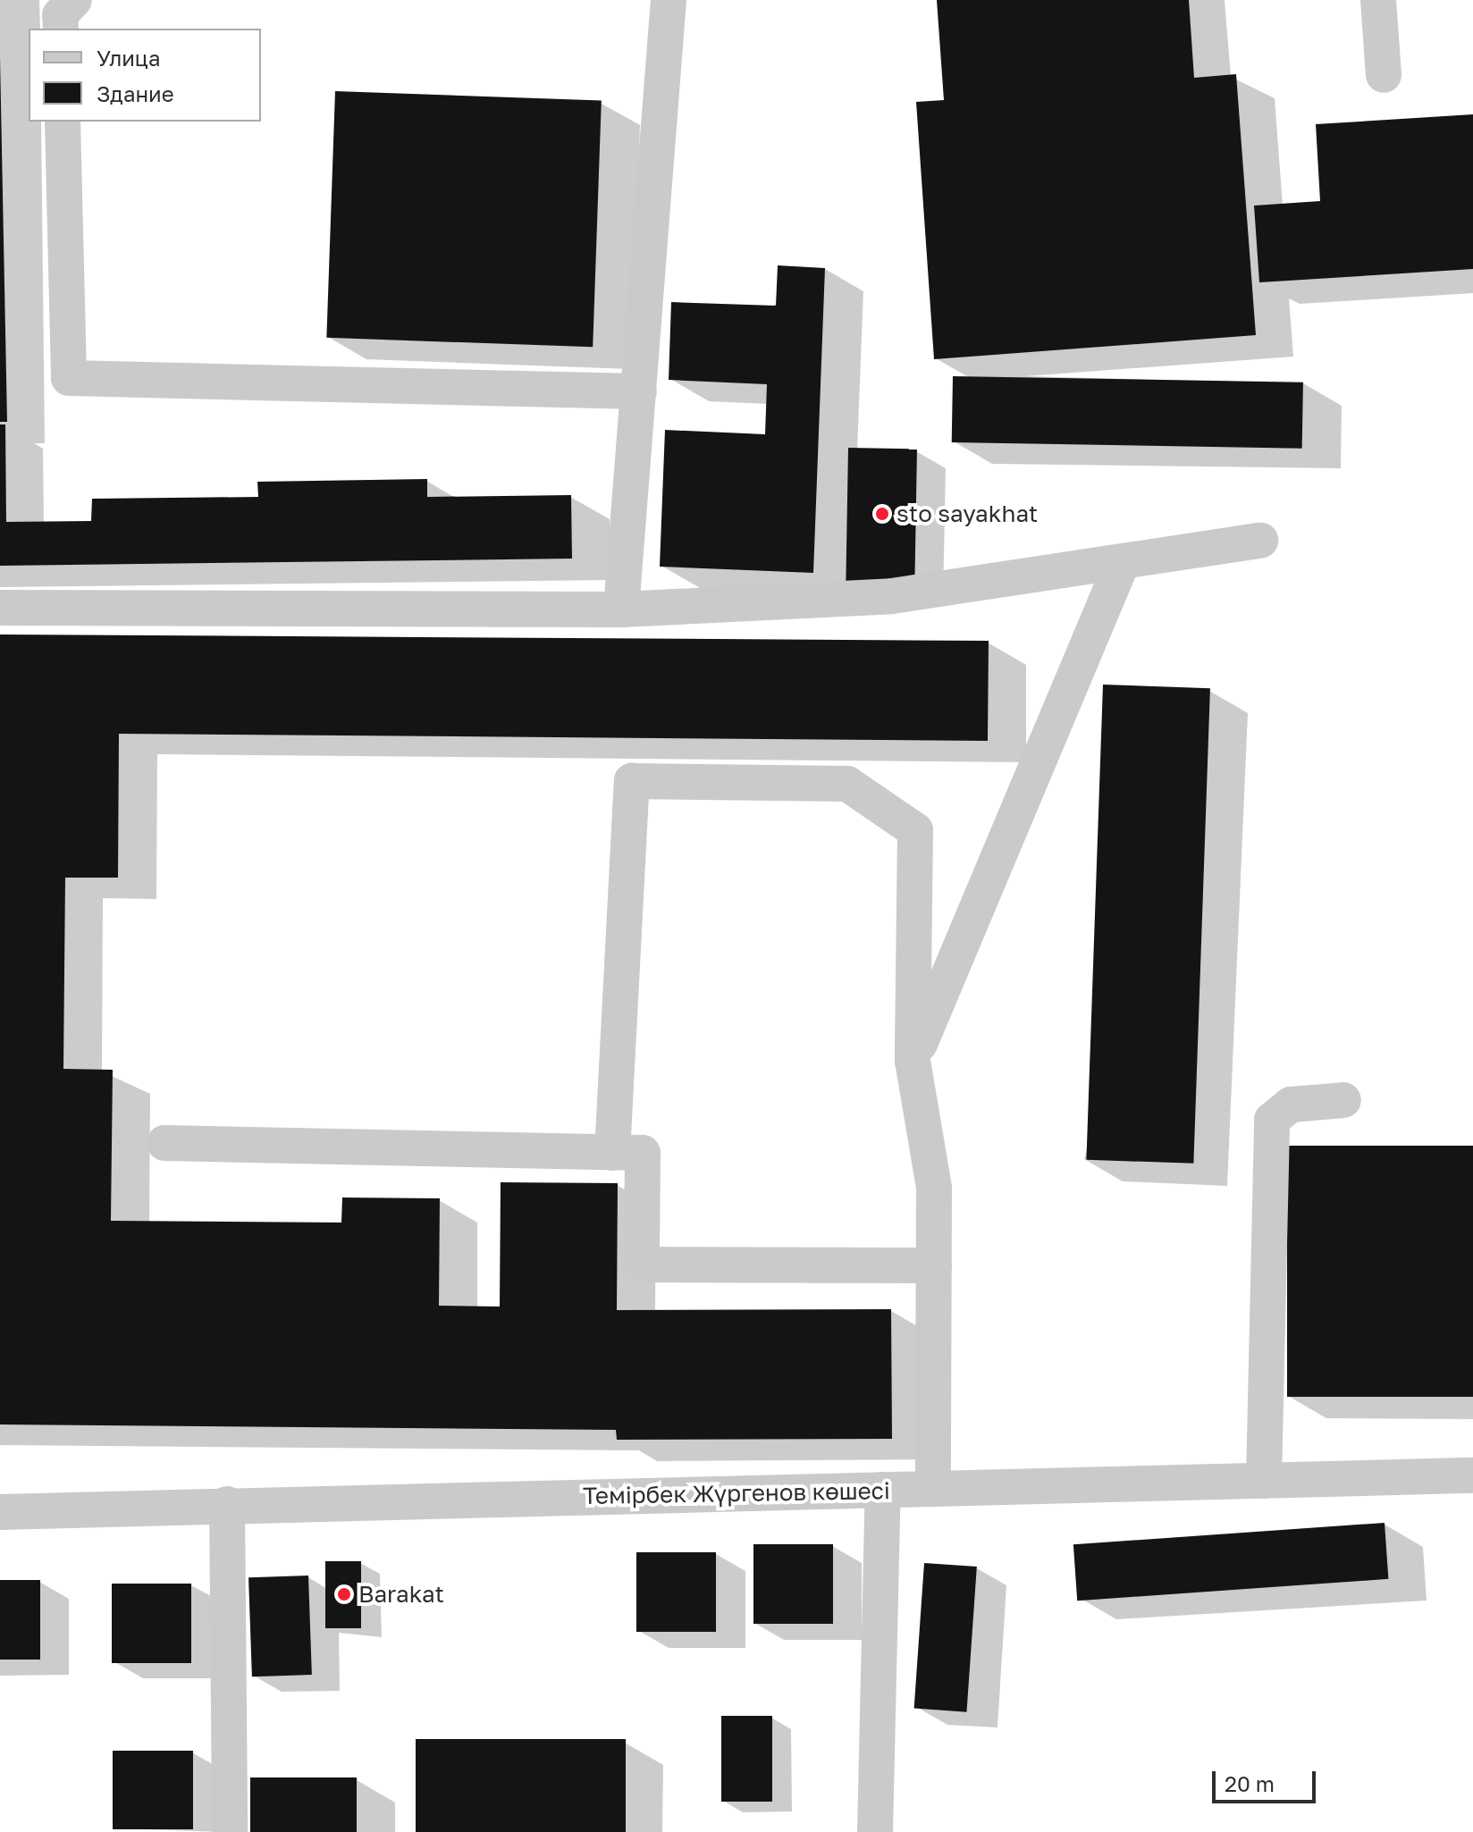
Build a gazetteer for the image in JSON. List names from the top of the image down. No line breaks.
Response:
{"streets":{"street":["Темірбек Жүргенов көшесі"]},"places":["sto sayakhat","Barakat"],"legend":["Улица","Здание"],"scale_bar":"20 m"}
